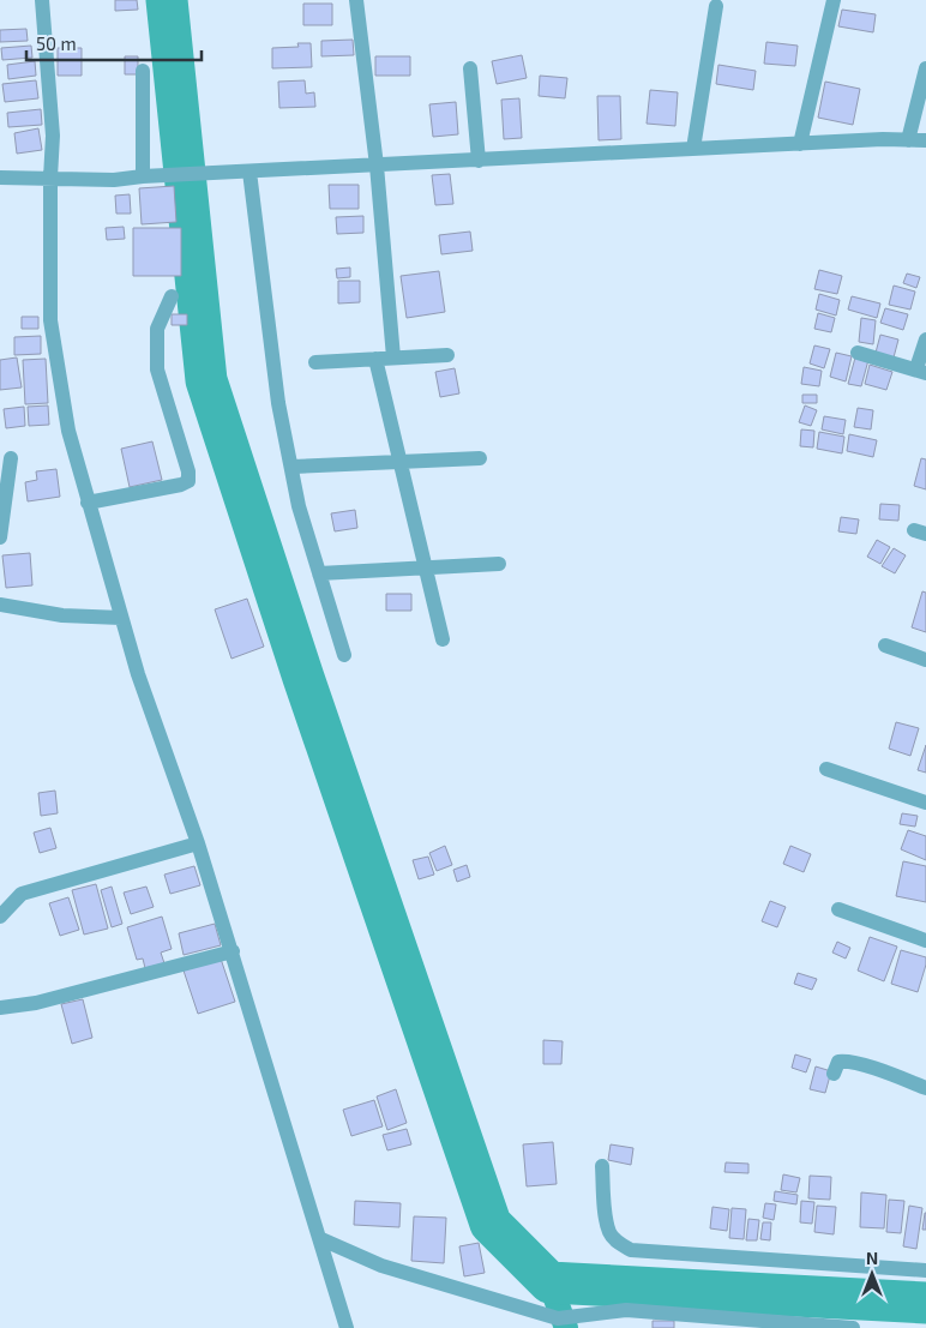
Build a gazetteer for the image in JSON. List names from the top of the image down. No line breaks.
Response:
{"scale_bar":"50 m","north":"top"}
